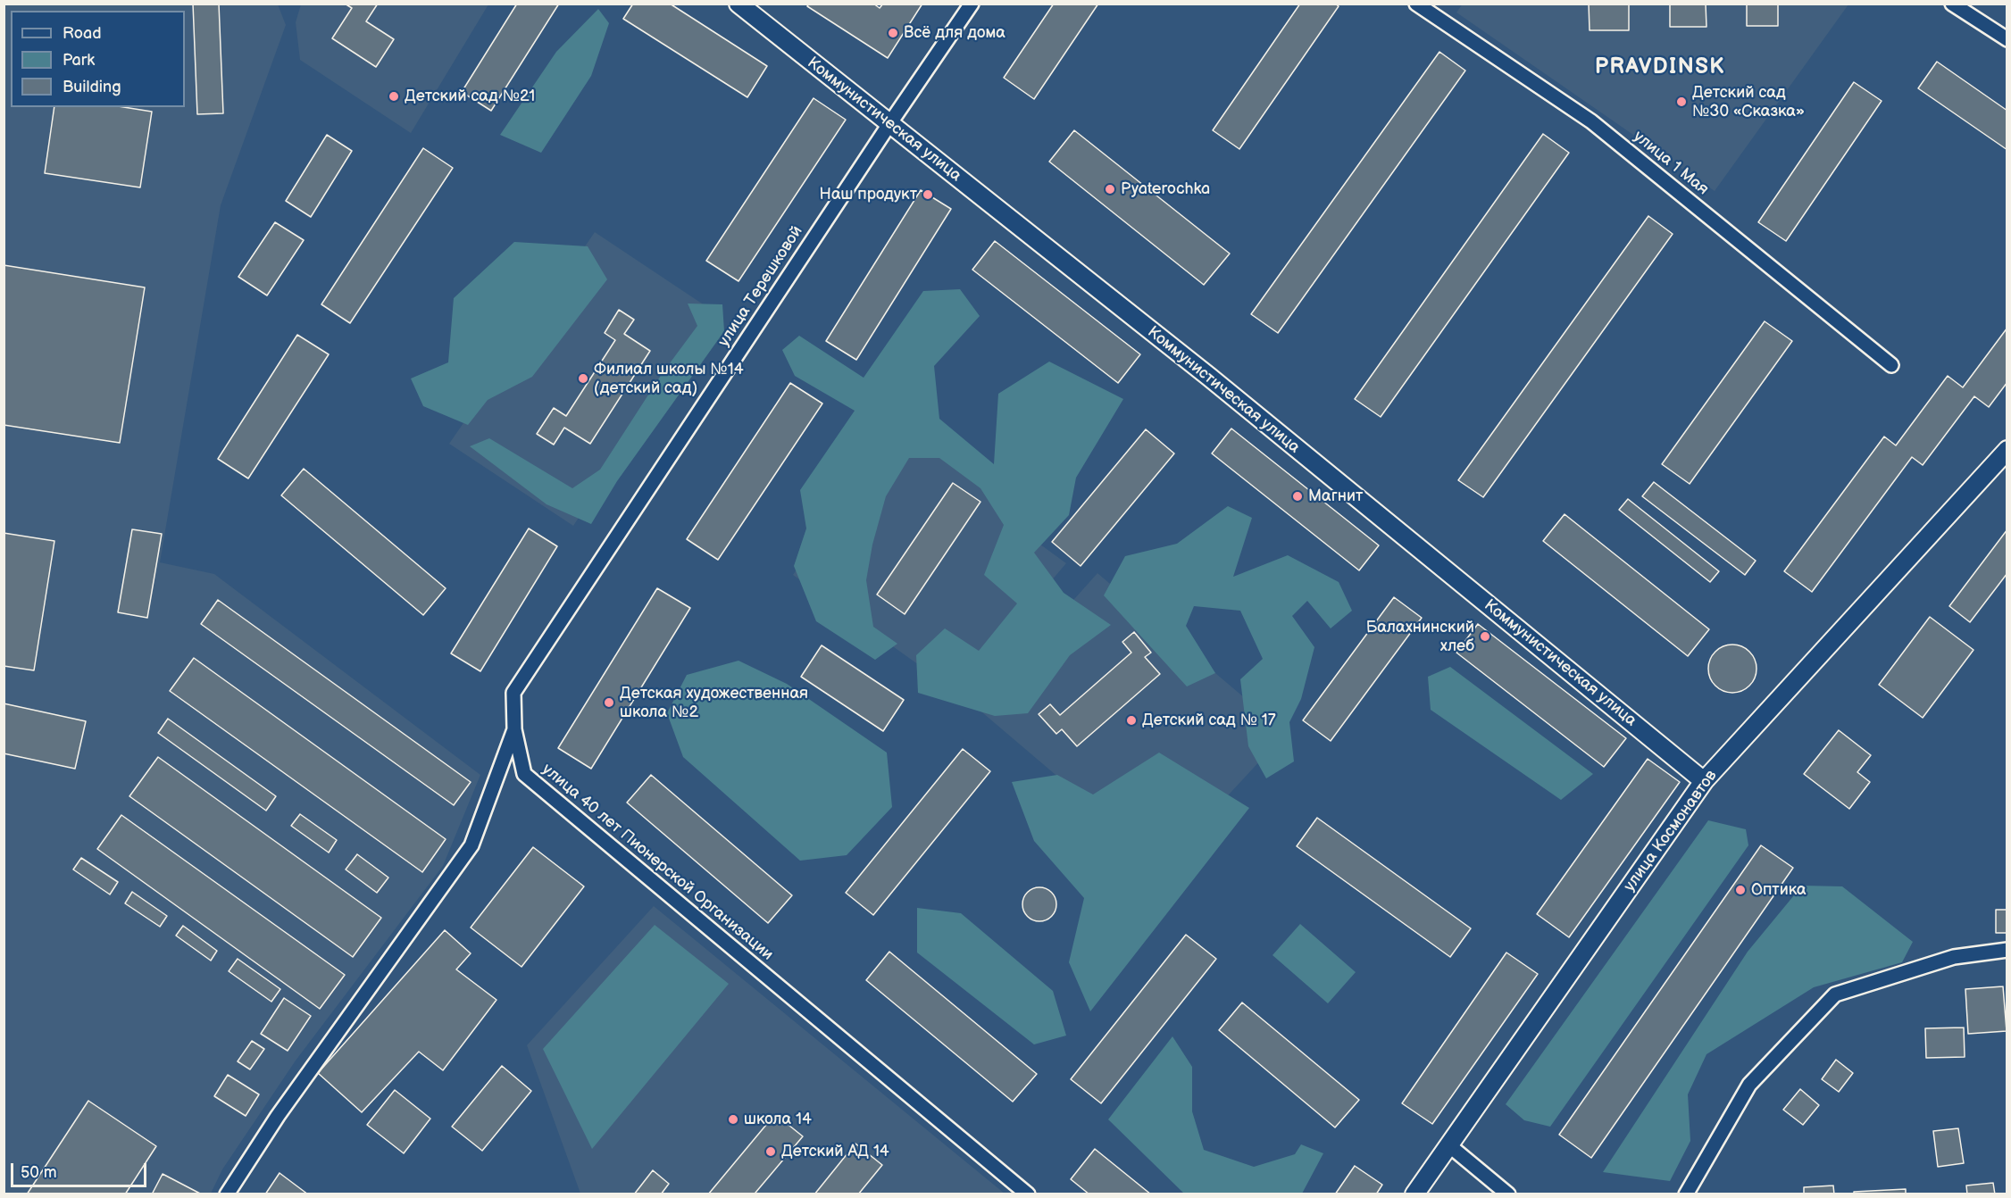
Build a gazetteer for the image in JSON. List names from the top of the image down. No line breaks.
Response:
{"streets":{"street":["Коммунистическая улица","улица 1 Мая","улица Терешковой","улица Космонавтов","улица 40 лет Пионерской Организации"]},"crossings":[["Коммунистическая улица","улица Терешковой"],["Коммунистическая улица","улица Космонавтов"],["улица Терешковой","улица 40 лет Пионерской Организации"]],"districts":["PRAVDINSK"],"places":["Всё для дома","Детский сад №21","Детский сад №30 «Сказка»","Pyaterochka","Наш продукт","Филиал школы №14 (детский сад)","Магнит","Балахнинский хлеб","Детская художественная школа №2","Детский сад № 17","Оптика","школа 14","Детский АД 14"],"legend":["Road","Park","Building"],"scale_bar":"50 m"}
